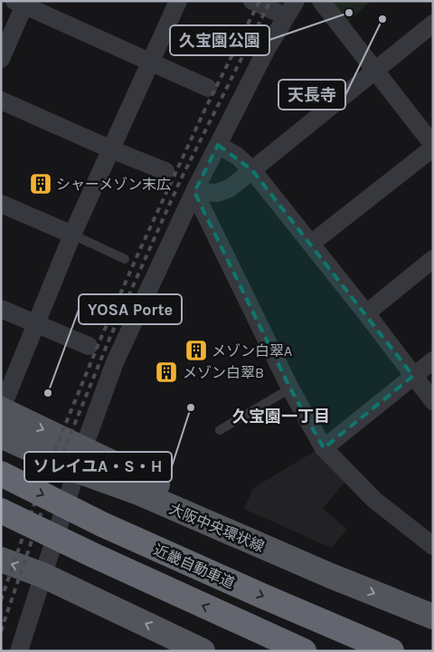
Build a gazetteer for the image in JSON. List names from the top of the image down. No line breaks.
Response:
{"streets":{"highway":["近畿自動車道"],"main road":["大阪中央環状線"]},"districts":["久宝園一丁目"],"places":{"other":["久宝園公園","天長寺","YOSA Porte","ソレイユA・S・H"],"building":["シャーメゾン末広","メゾン白翠A","メゾン白翠B"]}}
